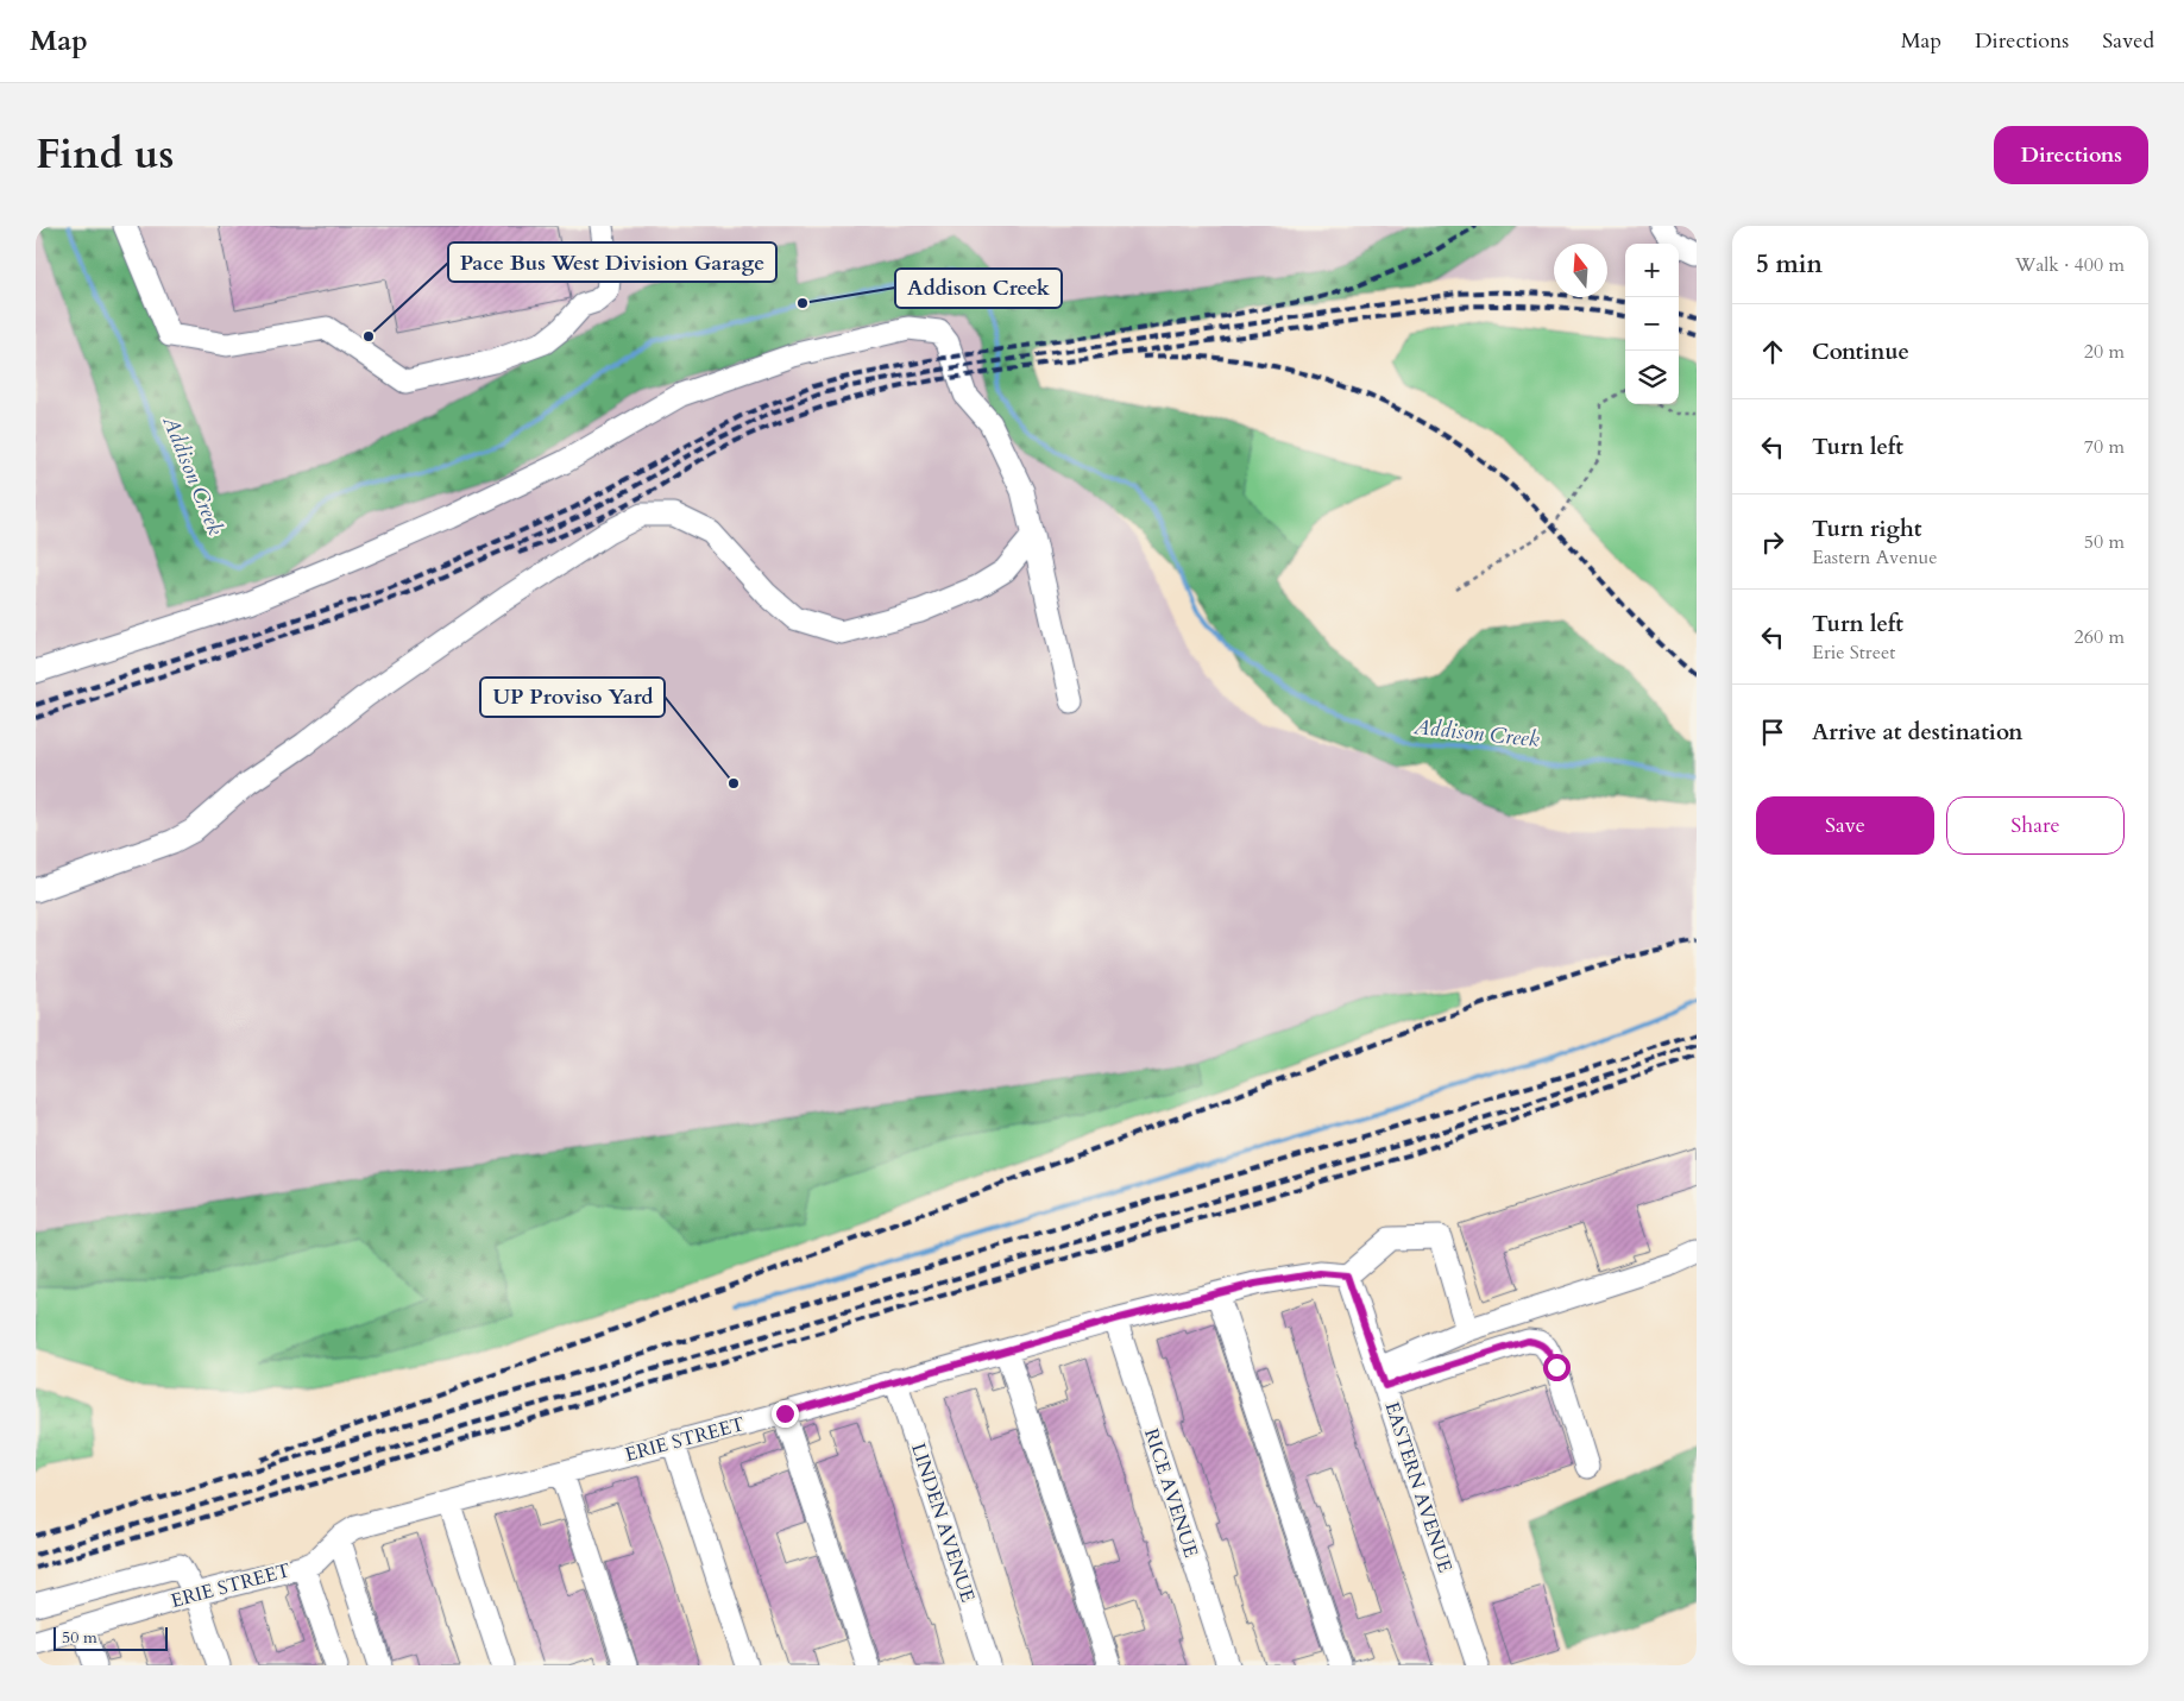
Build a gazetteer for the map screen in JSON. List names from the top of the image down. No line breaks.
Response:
{"streets":{"street":["ERIE STREET","EASTERN AVENUE","RICE AVENUE","LINDEN AVENUE"]},"crossings":[["ERIE STREET","EASTERN AVENUE"],["ERIE STREET","RICE AVENUE"],["ERIE STREET","LINDEN AVENUE"]],"water":["Addison Creek"],"places":["Addison Creek","Pace Bus West Division Garage","UP Proviso Yard"],"scale_bar":"50 m","north":"top","page":{"header":"Map","nav":["Map","Directions","Saved"],"title":"Find us","buttons":["Directions",["Save","Share"]],"heading":["5 min","Walk · 400 m"],"map_buttons":["+","−"],"list":[["Continue","20 m"],["Turn left","70 m"],["Turn right","Eastern Avenue","50 m"],["Turn left","Erie Street","260 m"],"Arrive at destination"],"scale":"50 m"}}
